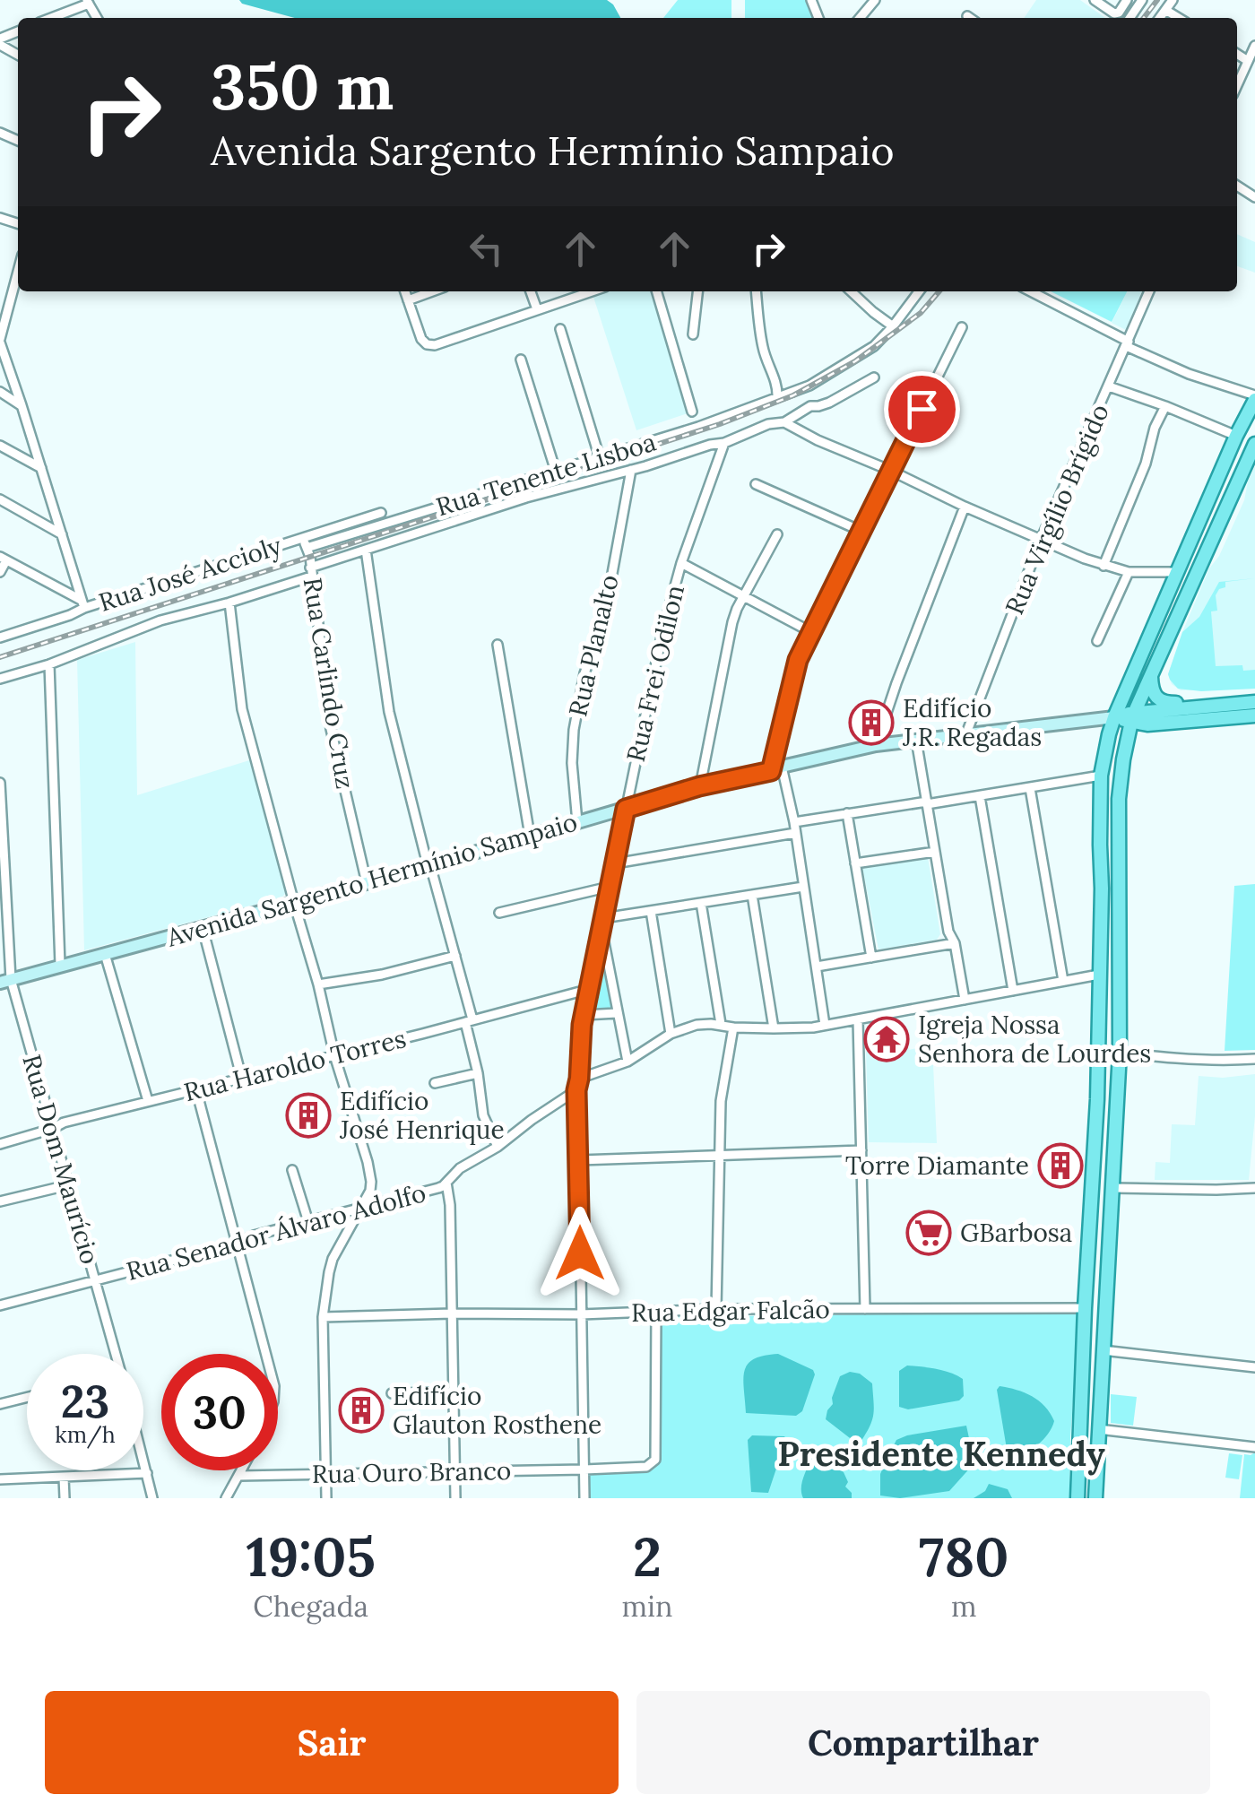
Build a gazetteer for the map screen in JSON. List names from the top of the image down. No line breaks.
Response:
{"streets":{"main road":["Avenida Sargento Hermínio Sampaio"],"street":["Rua Tenente Lisboa","Rua Virgílio Brígido","Rua José Accioly","Rua Planalto","Rua Frei Odilon","Rua Carlindo Cruz","Rua Haroldo Torres","Rua Dom Maurício","Rua Senador Álvaro Adolfo","Rua Edgar Falcão","Rua Ouro Branco"]},"crossings":[["Rua Tenente Lisboa","Rua Carlindo Cruz"],["Rua Virgílio Brígido","Avenida Sargento Hermínio Sampaio"],["Rua José Accioly","Rua Planalto"],["Rua José Accioly","Rua Frei Odilon"],["Rua José Accioly","Rua Carlindo Cruz"],["Rua Planalto","Avenida Sargento Hermínio Sampaio"],["Rua Frei Odilon","Avenida Sargento Hermínio Sampaio"],["Rua Frei Odilon","Rua Haroldo Torres"],["Rua Frei Odilon","Rua Senador Álvaro Adolfo"],["Rua Frei Odilon","Rua Edgar Falcão"],["Rua Frei Odilon","Rua Ouro Branco"],["Rua Carlindo Cruz","Avenida Sargento Hermínio Sampaio"],["Avenida Sargento Hermínio Sampaio","Rua Dom Maurício"],["Rua Haroldo Torres","Rua Dom Maurício"],["Rua Dom Maurício","Rua Senador Álvaro Adolfo"],["Rua Edgar Falcão","Rua Ouro Branco"]],"districts":["Presidente Kennedy"],"places":{"building":["Edifício J.R. Regadas","Edifício José Henrique","Torre Diamante","Edifício Glauton Rosthene"],"temple":["Igreja Nossa Senhora de Lourdes"],"supermarket":["GBarbosa"]},"page":{"turn":["350 m","Avenida Sargento Hermínio Sampaio"],"speed":"23 km/h","limit":"30","eta":["19:05","Chegada","2","min","780","m"],"buttons":["Sair","Compartilhar"]}}
